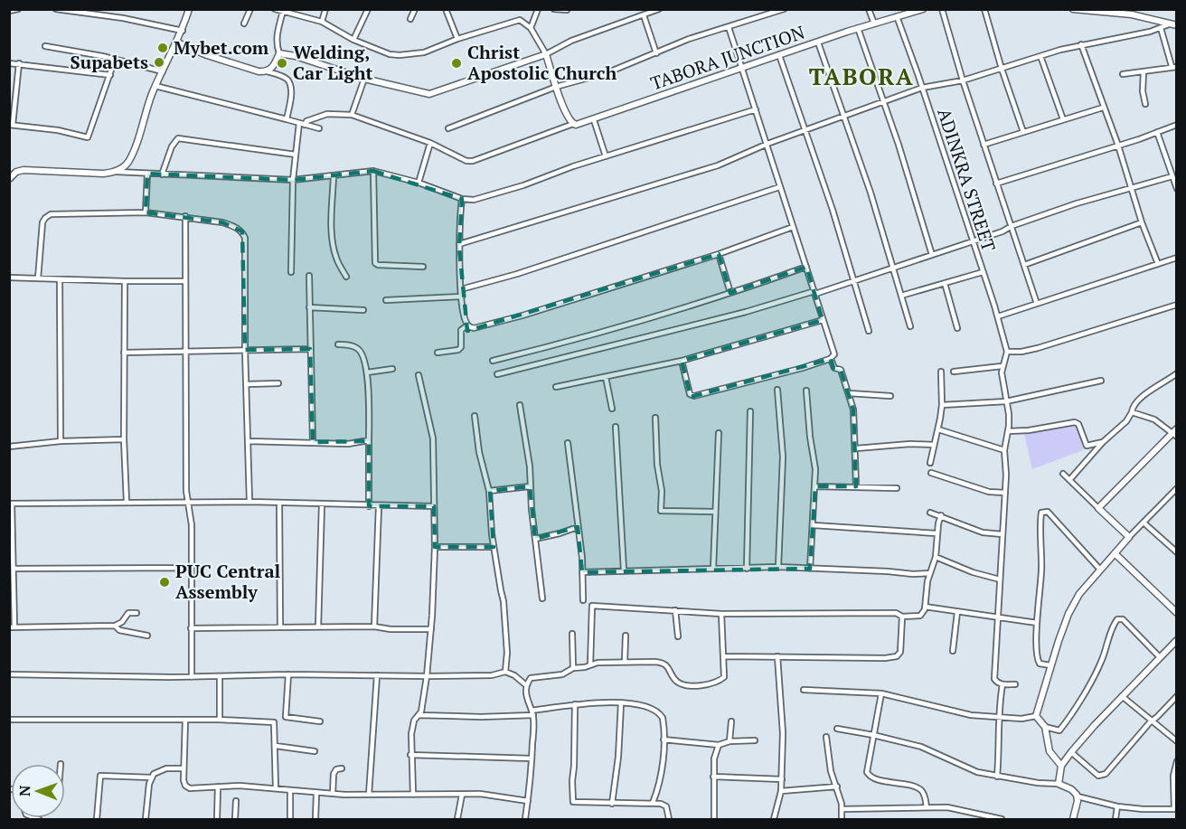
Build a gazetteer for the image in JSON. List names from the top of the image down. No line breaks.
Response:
{"streets":{"street":["TABORA JUNCTION","ADINKRA STREET"]},"crossings":[["TABORA JUNCTION","ADINKRA STREET"]],"districts":["TABORA"],"places":["Mybet.com","Supabets","Welding, Car Light","Christ Apostolic Church","PUC Central Assembly"],"north":"left"}
